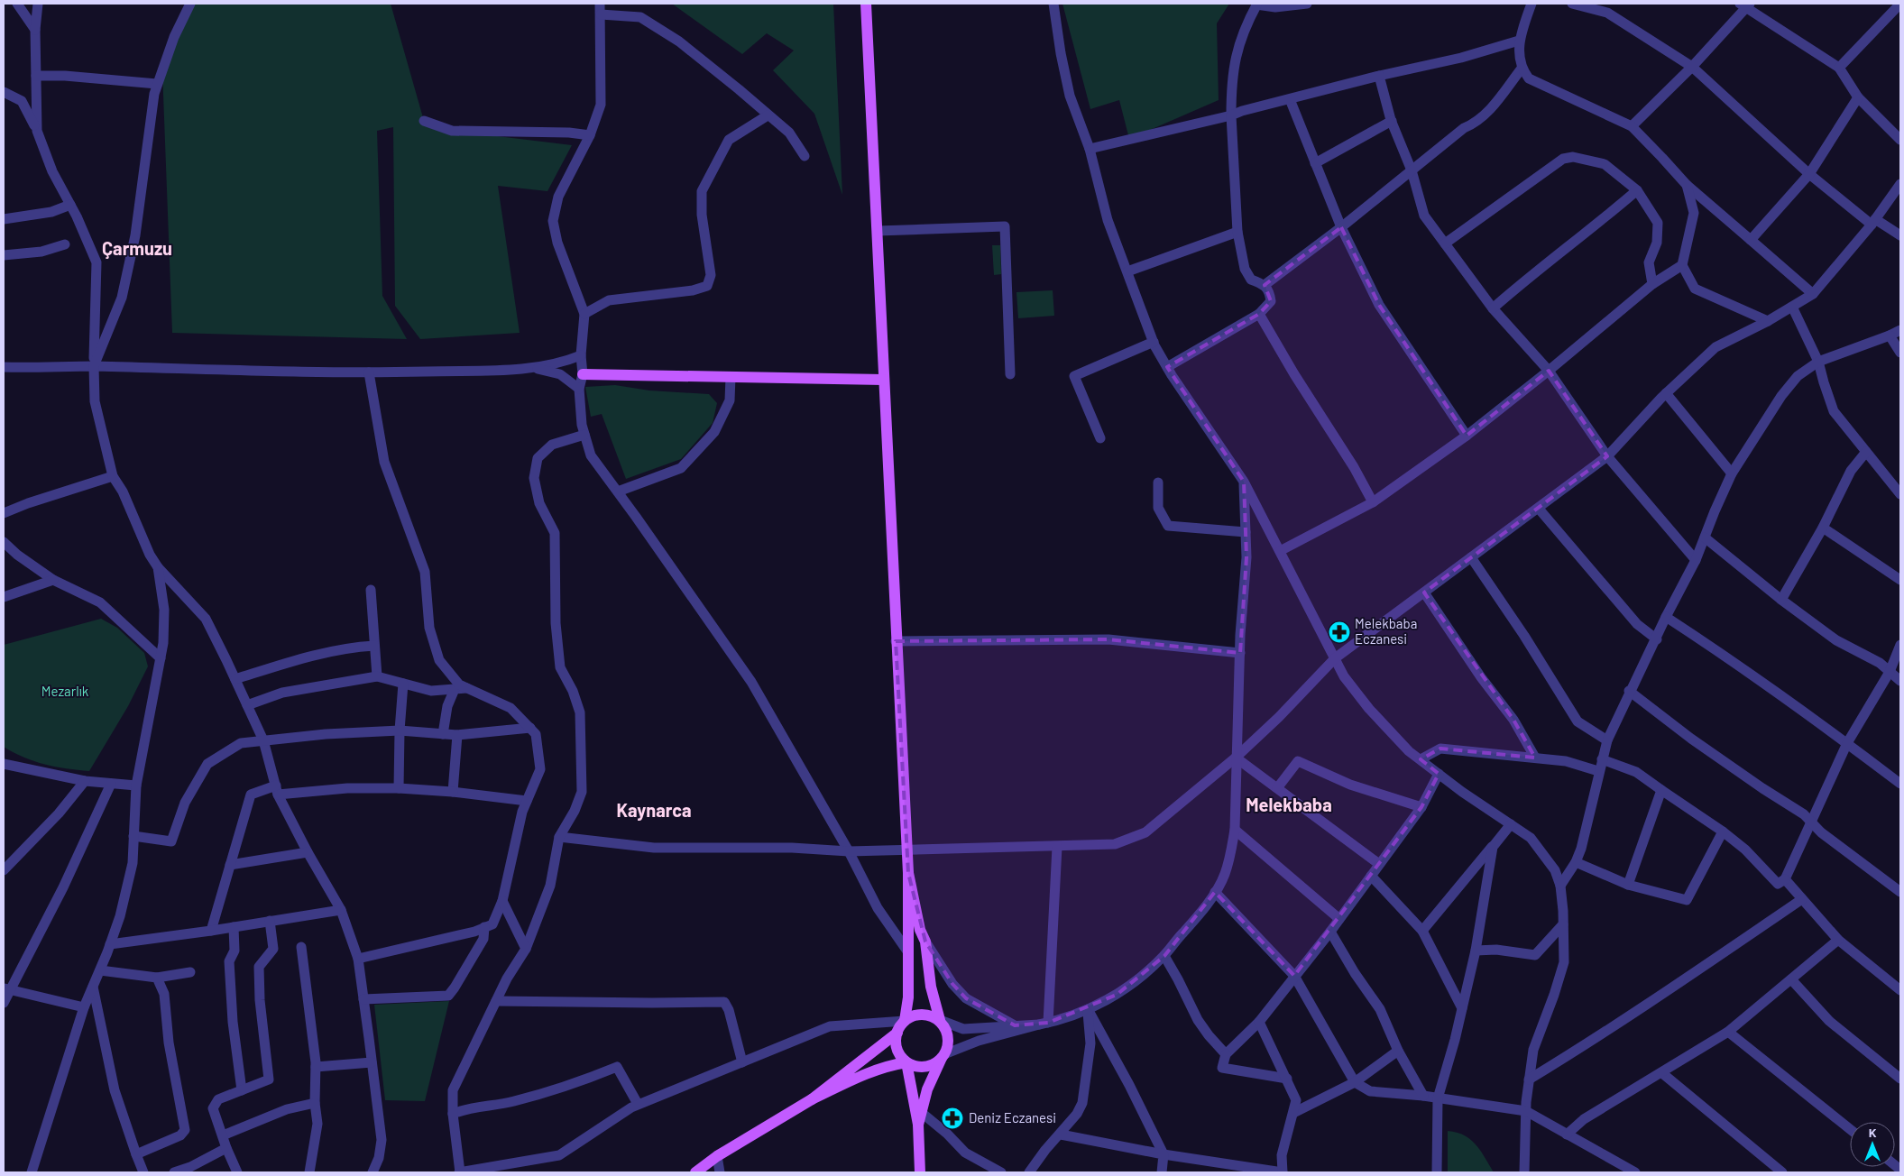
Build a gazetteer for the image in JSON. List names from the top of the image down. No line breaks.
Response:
{"districts":["Çarmuzu","Melekbaba","Kaynarca"],"parks":["Mezarlık"],"places":{"pharmacy":["Melekbaba Eczanesi","Deniz Eczanesi"]},"north":"top"}
